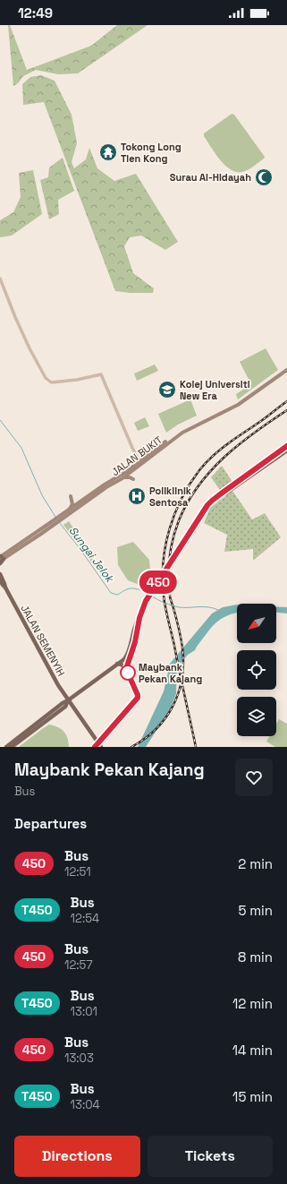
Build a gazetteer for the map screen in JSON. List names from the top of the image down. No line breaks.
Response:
{"streets":{"main road":["JALAN BUKIT","JALAN SEMENYIH"]},"water":["Sungai Jelok"],"places":{"temple":["Tokong Long Tien Kong"],"mosque":["Surau Al-Hidayah"],"school or university":["Kolej Universiti New Era"],"hospital":["Poliklinik Sentosa"],"other":["Maybank Pekan Kajang"]},"lines":["bus line 450"],"north":"bottom left","page":{"status":"12:49","on_map":"450","heading":[["Maybank Pekan Kajang","Bus"],"Departures"],"list":[{"mark":"450","name":"Bus","note":"12:51","value":"2 min"},{"mark":"T450","name":"Bus","note":"12:54","value":"5 min"},{"mark":"450","name":"Bus","note":"12:57","value":"8 min"},{"mark":"T450","name":"Bus","note":"13:01","value":"12 min"},{"mark":"450","name":"Bus","note":"13:03","value":"14 min"},{"mark":"T450","name":"Bus","note":"13:04","value":"15 min"}],"buttons":["Directions","Tickets"]}}
